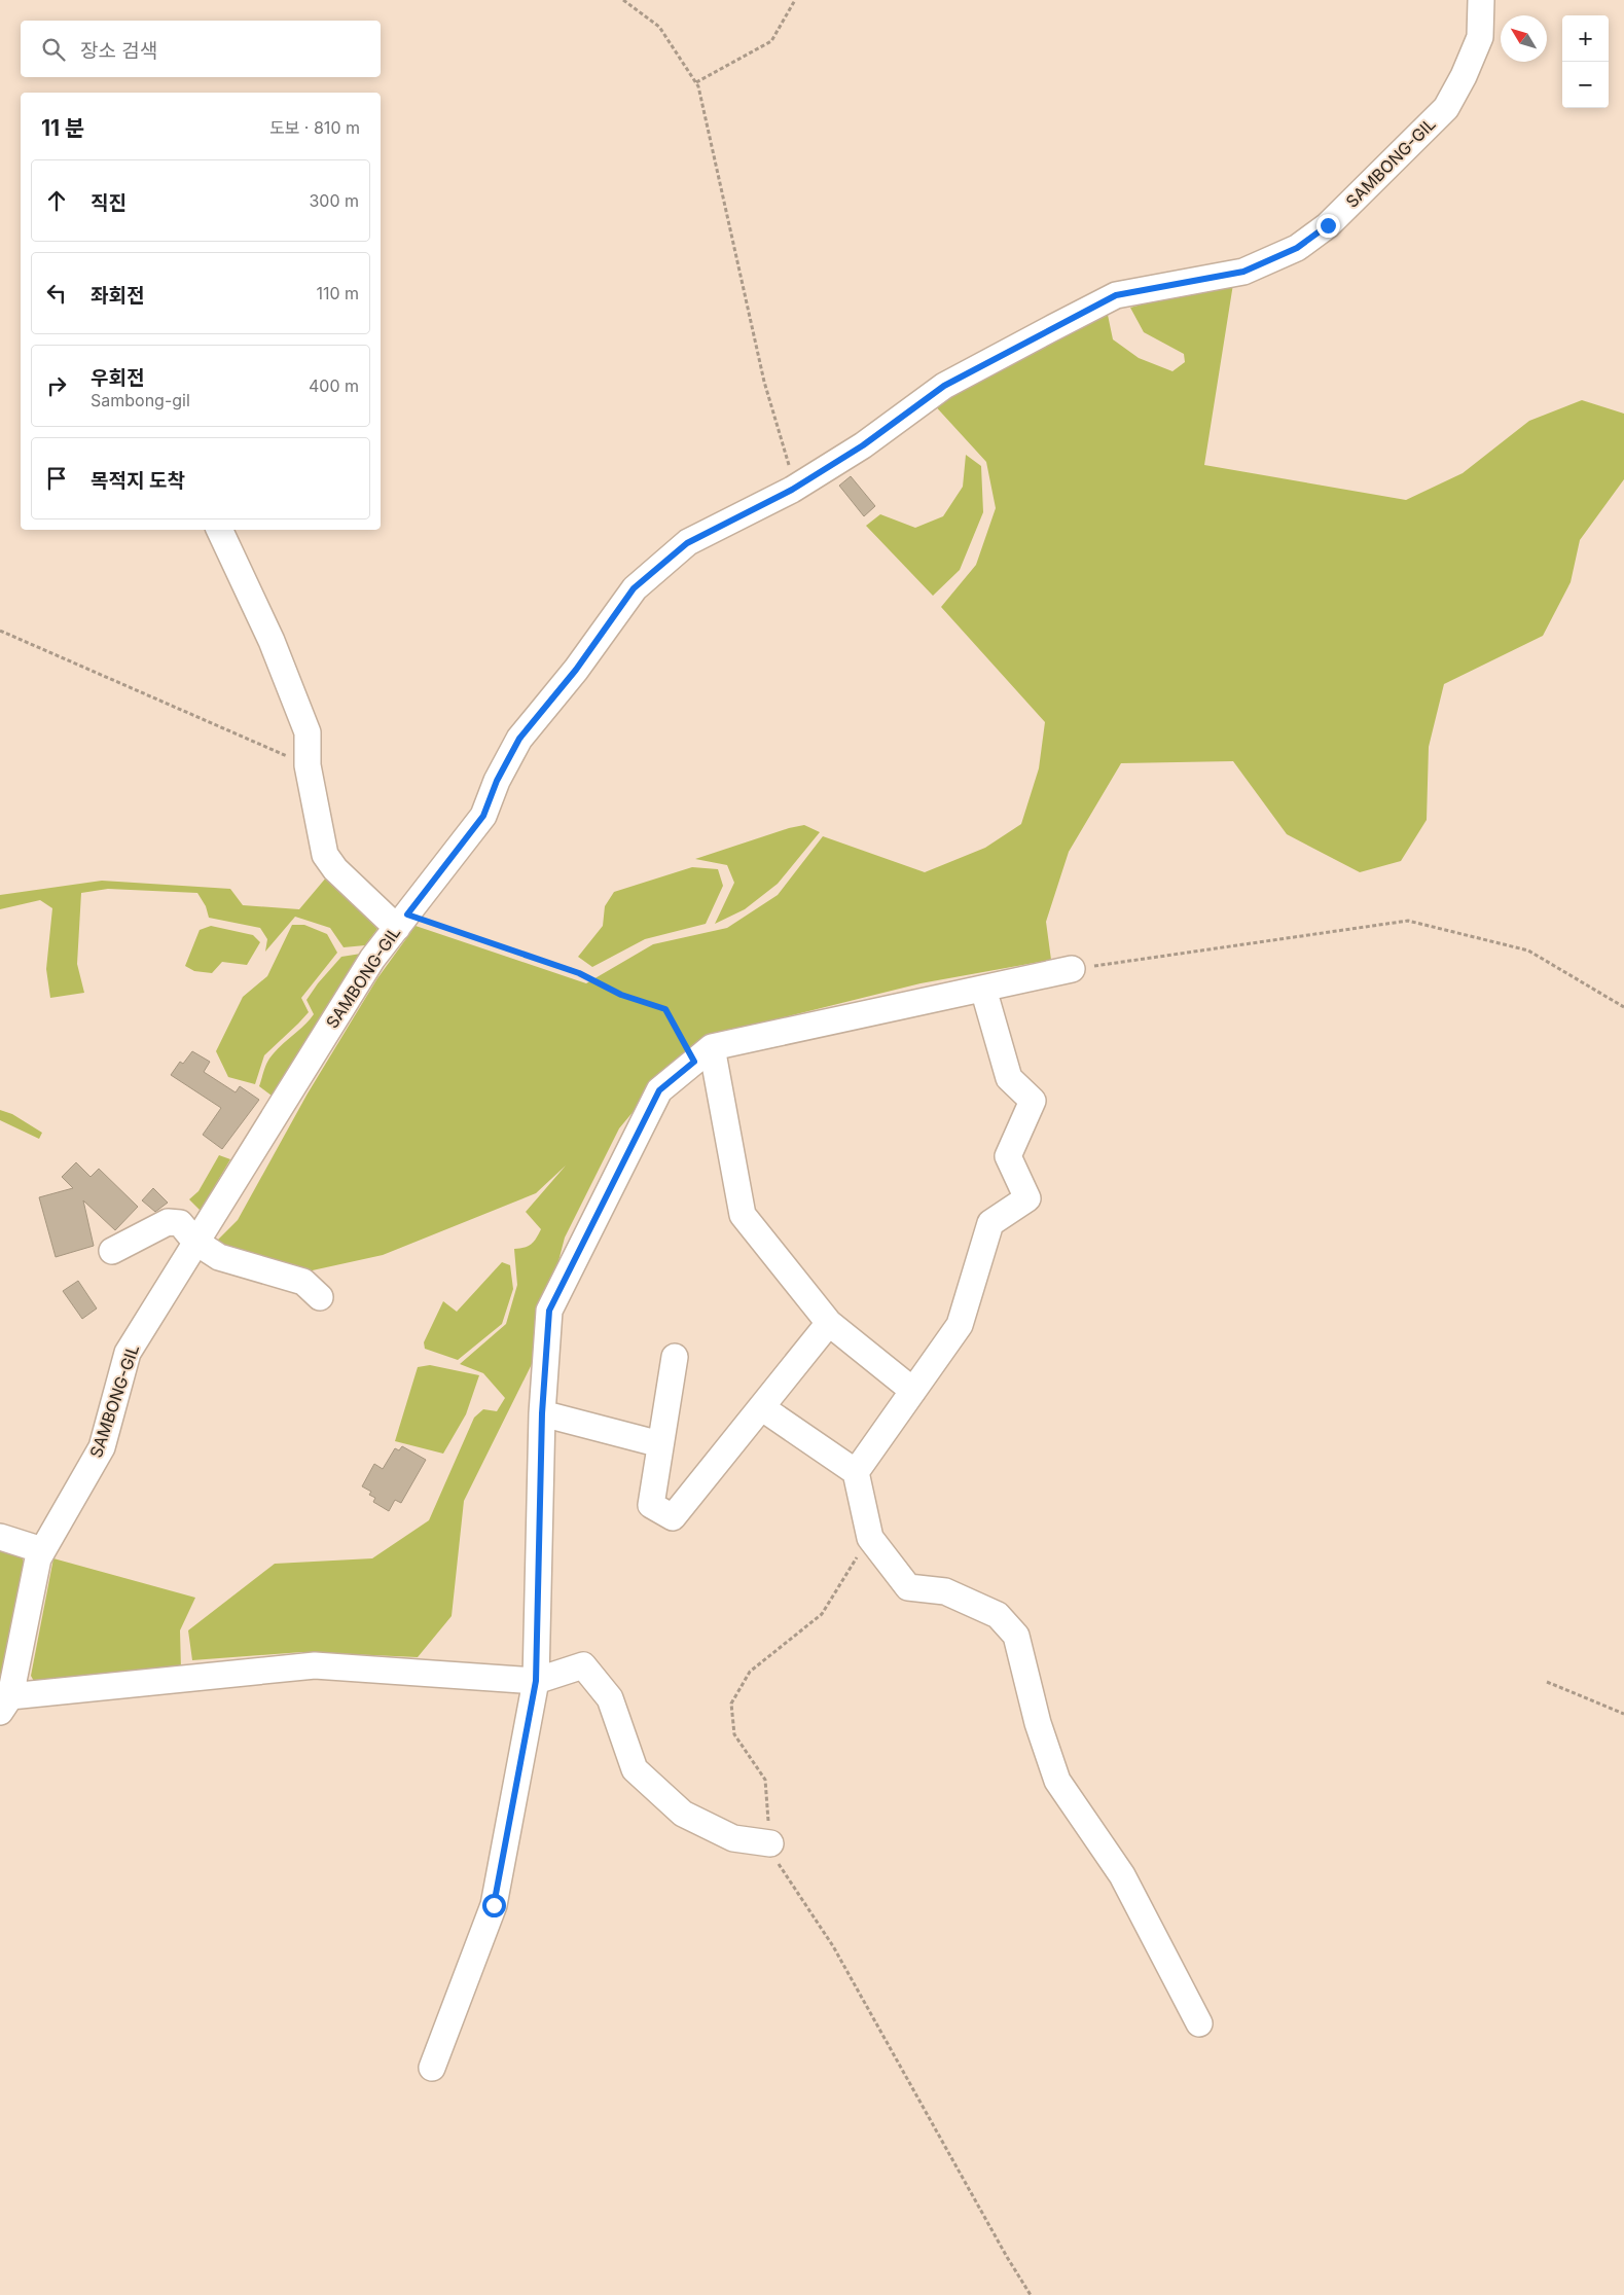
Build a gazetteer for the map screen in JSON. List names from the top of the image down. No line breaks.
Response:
{"streets":{"street":["SAMBONG-GIL"]},"north":"top left","page":{"map_buttons":["+","−"],"search":"장소 검색","heading":["11 분","도보 · 810 m"],"list":[["직진","300 m"],["좌회전","110 m"],["우회전","Sambong-gil","400 m"],"목적지 도착"]}}
